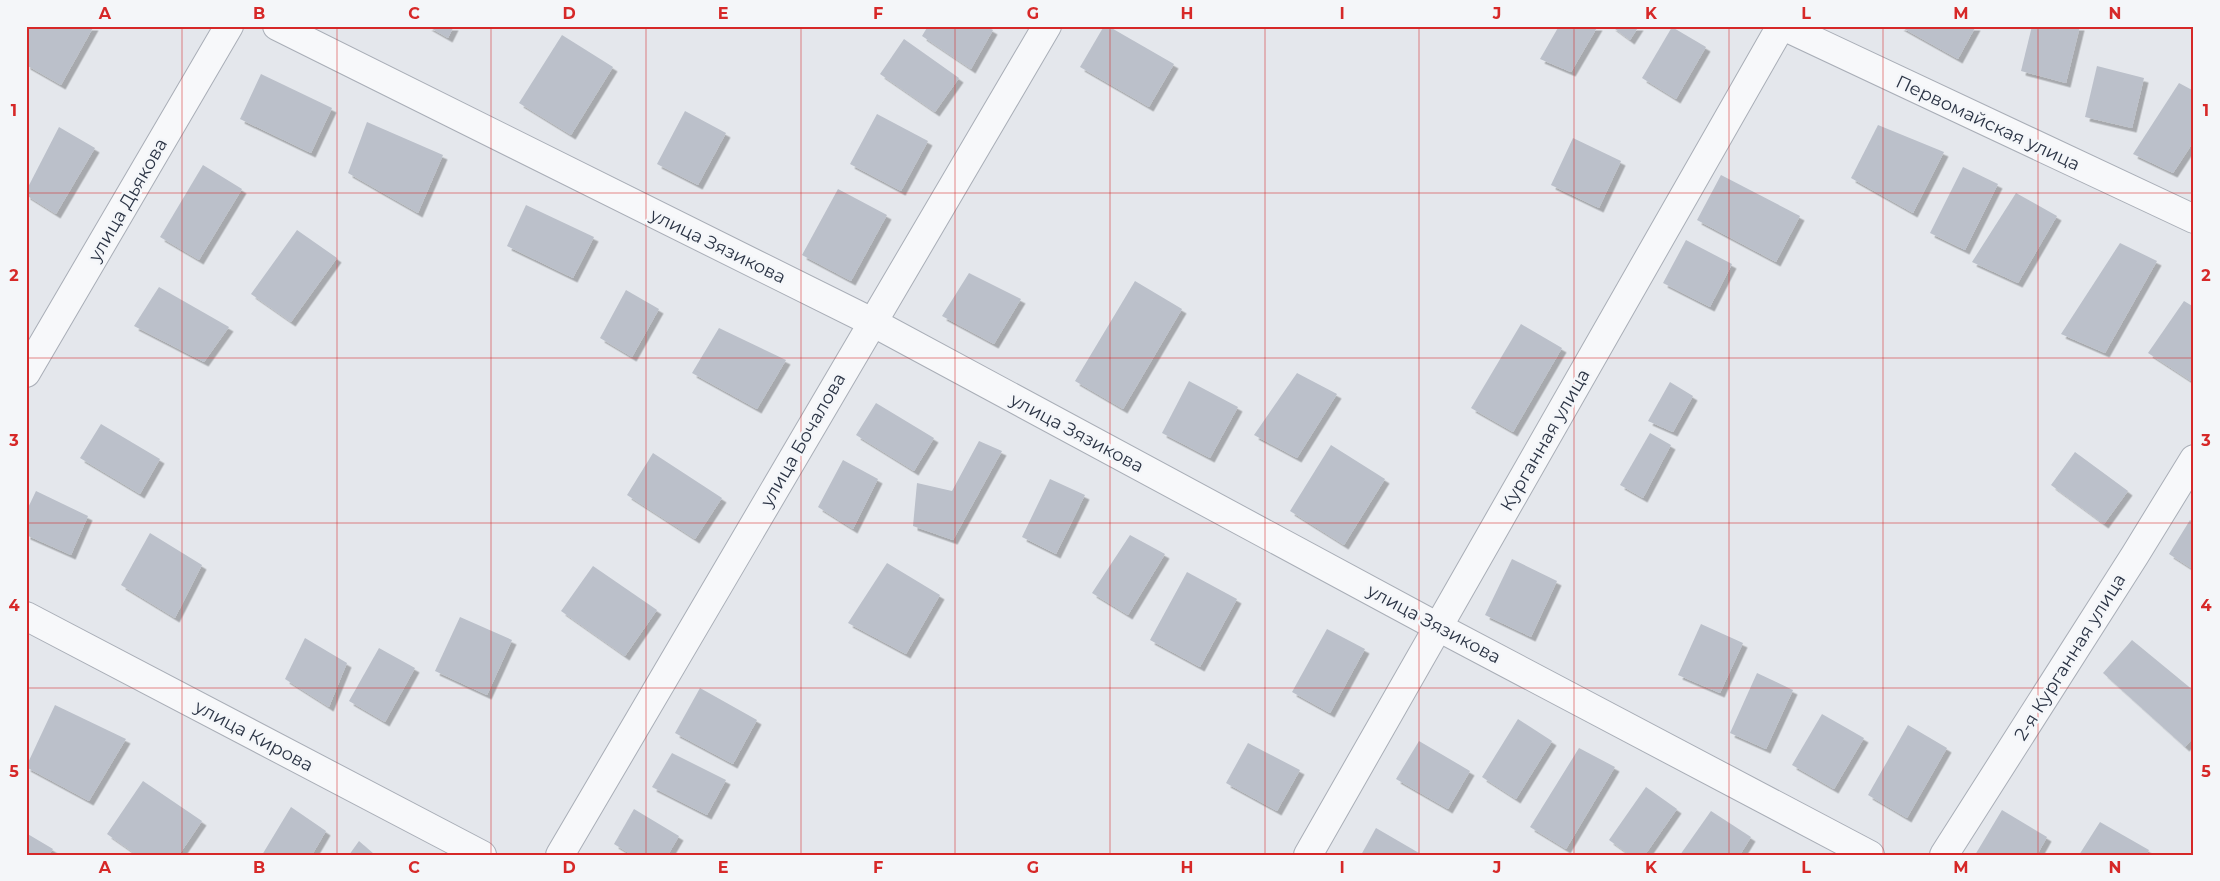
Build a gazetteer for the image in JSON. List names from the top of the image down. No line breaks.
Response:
{"streets":{"street":["Первомайская улица","улица Дьякова","улица Зязикова","улица Бочалова","Курганная улица","2-я Курганная улица","улица Кирова"]},"crossings":[["Первомайская улица","Курганная улица"],["улица Зязикова","улица Бочалова"],["улица Зязикова","Курганная улица"]],"grid":{"columns":["A","B","C","D","E","F","G","H","I","J","K","L","M","N"],"rows":["1","2","3","4","5"]}}
